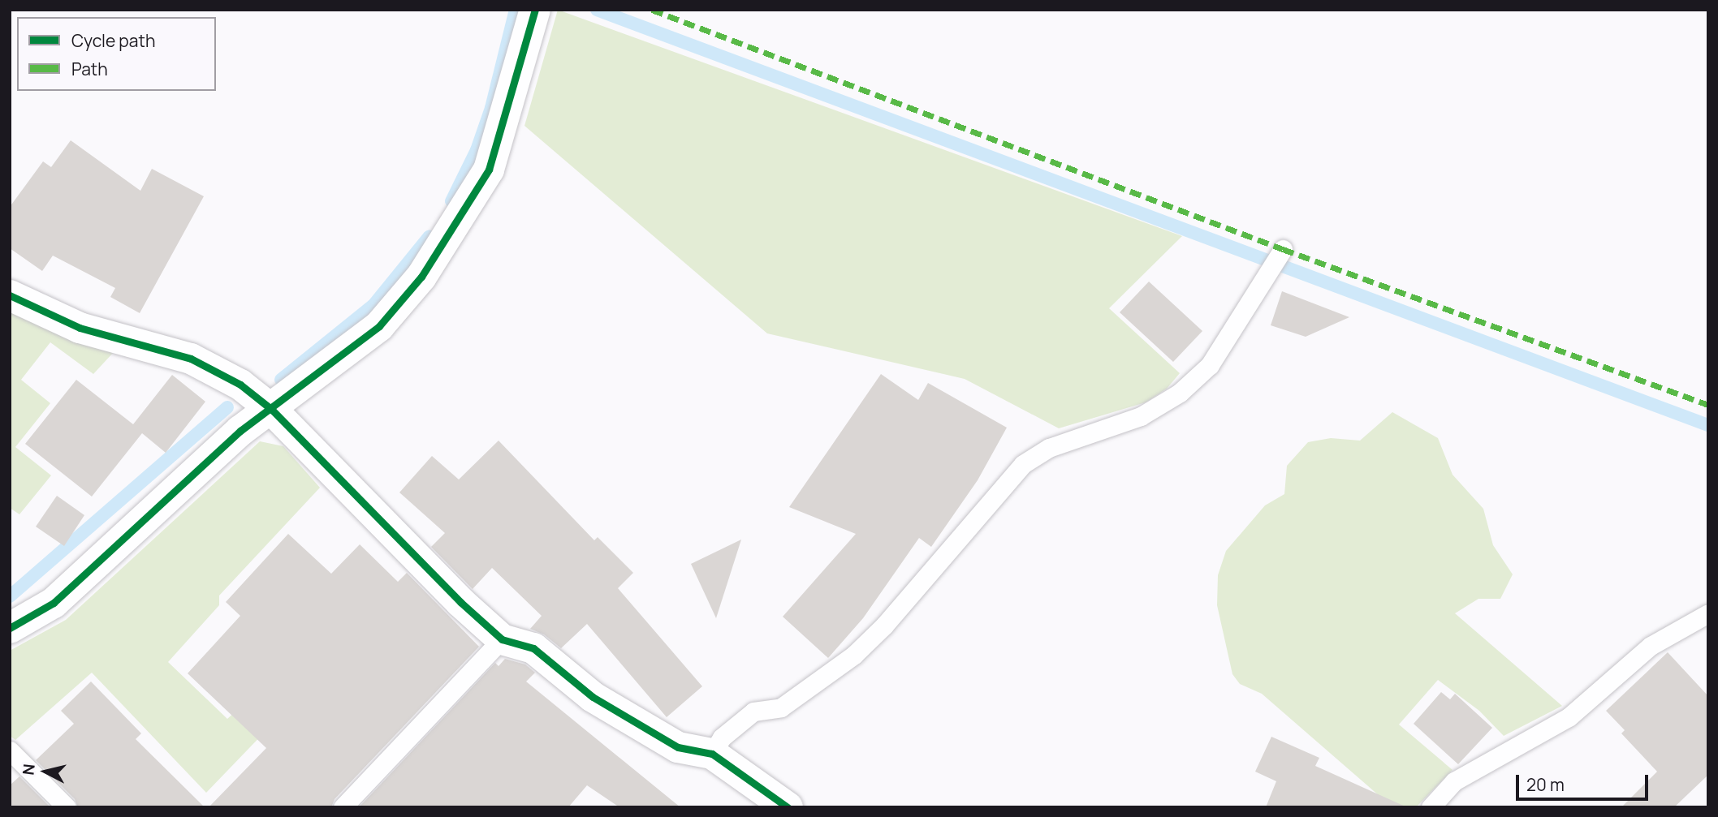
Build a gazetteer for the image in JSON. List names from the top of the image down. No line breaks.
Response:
{"legend":["Cycle path","Path"],"scale_bar":"20 m","north":"left"}
